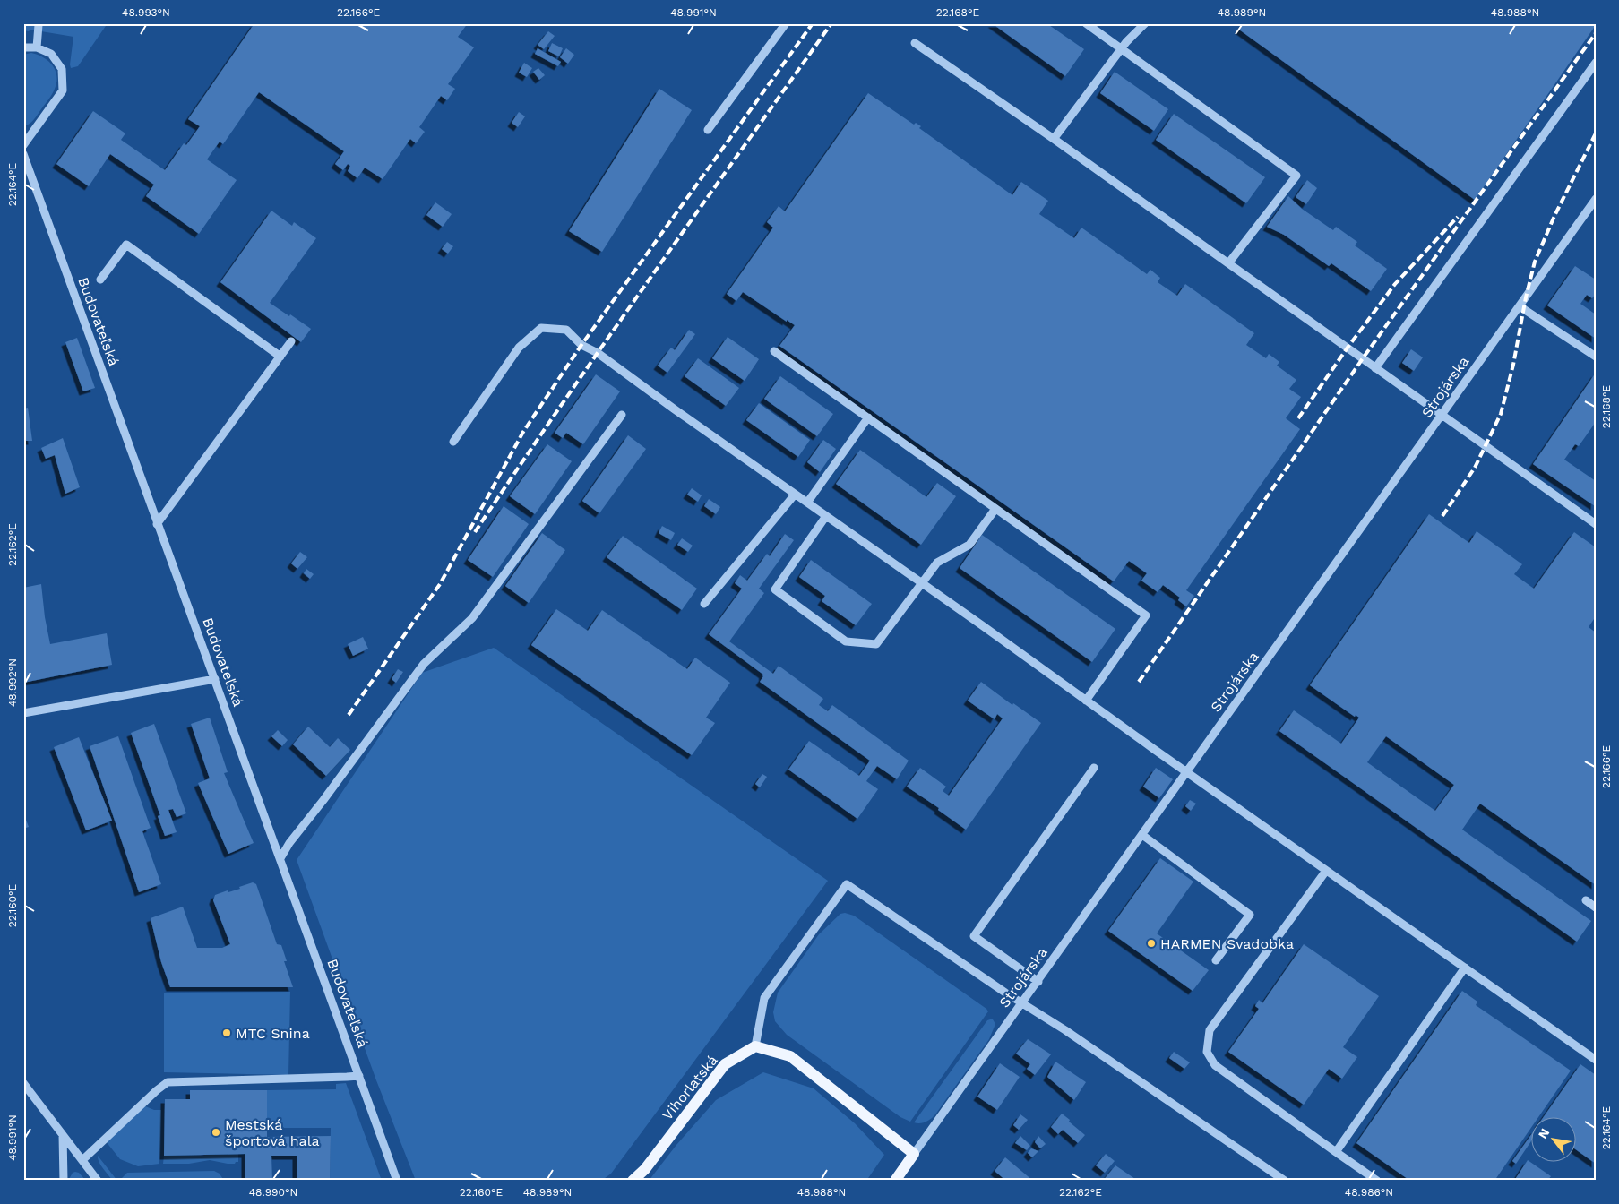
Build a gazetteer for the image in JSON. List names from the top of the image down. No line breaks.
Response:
{"streets":{"main road":["Strojárska","Vihorlatská"],"street":["Budovateľská"]},"places":["HARMEN Svadobka","MTC Snina","Mestská športová hala"],"north":"top left","coordinates":["48.993°N","22.166°E","48.991°N","22.168°E","48.989°N","48.988°N","22.164°E","22.162°E","48.992°N","22.160°E","48.990°N","48.986°N"]}
